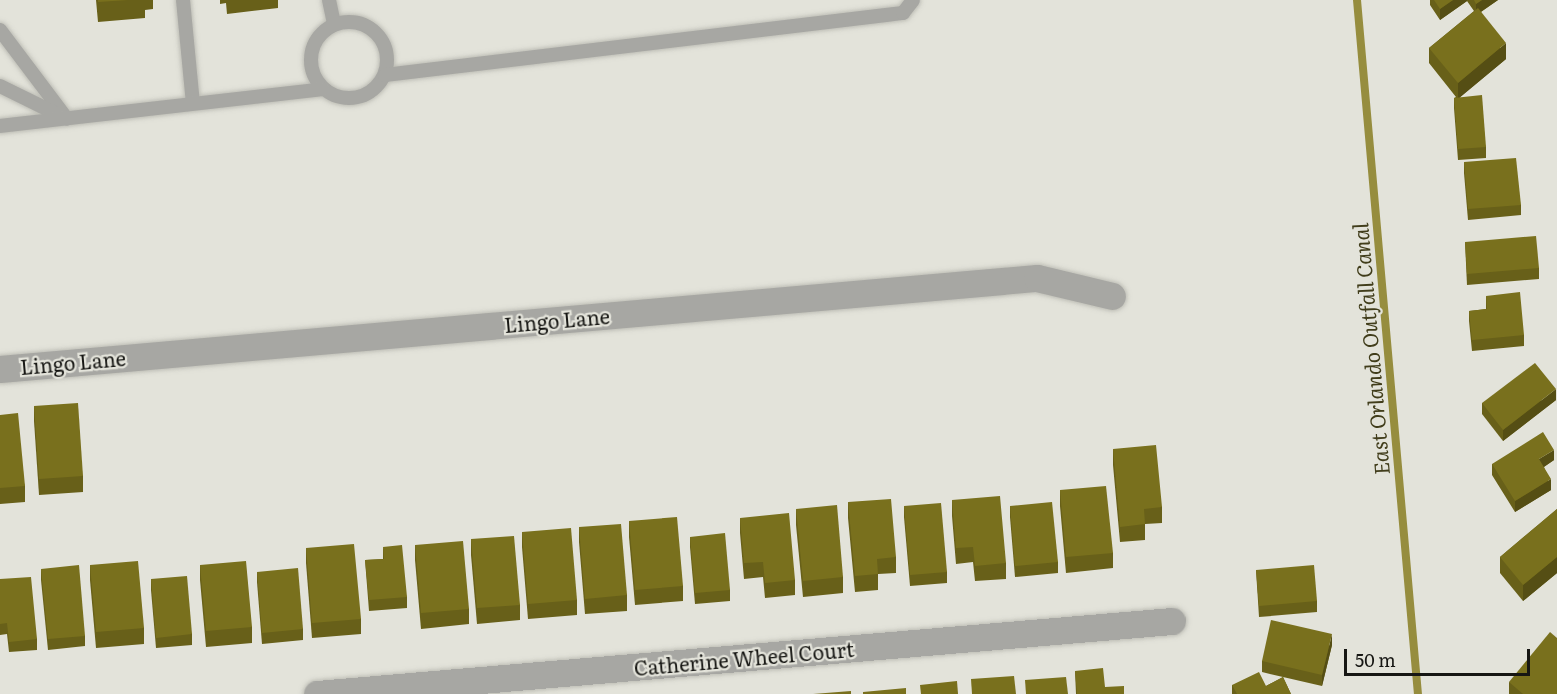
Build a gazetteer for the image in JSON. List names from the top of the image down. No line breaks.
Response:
{"streets":{"street":["Lingo Lane","Catherine Wheel Court"]},"water":["East Orlando Outfall Canal"],"scale_bar":"50 m"}
